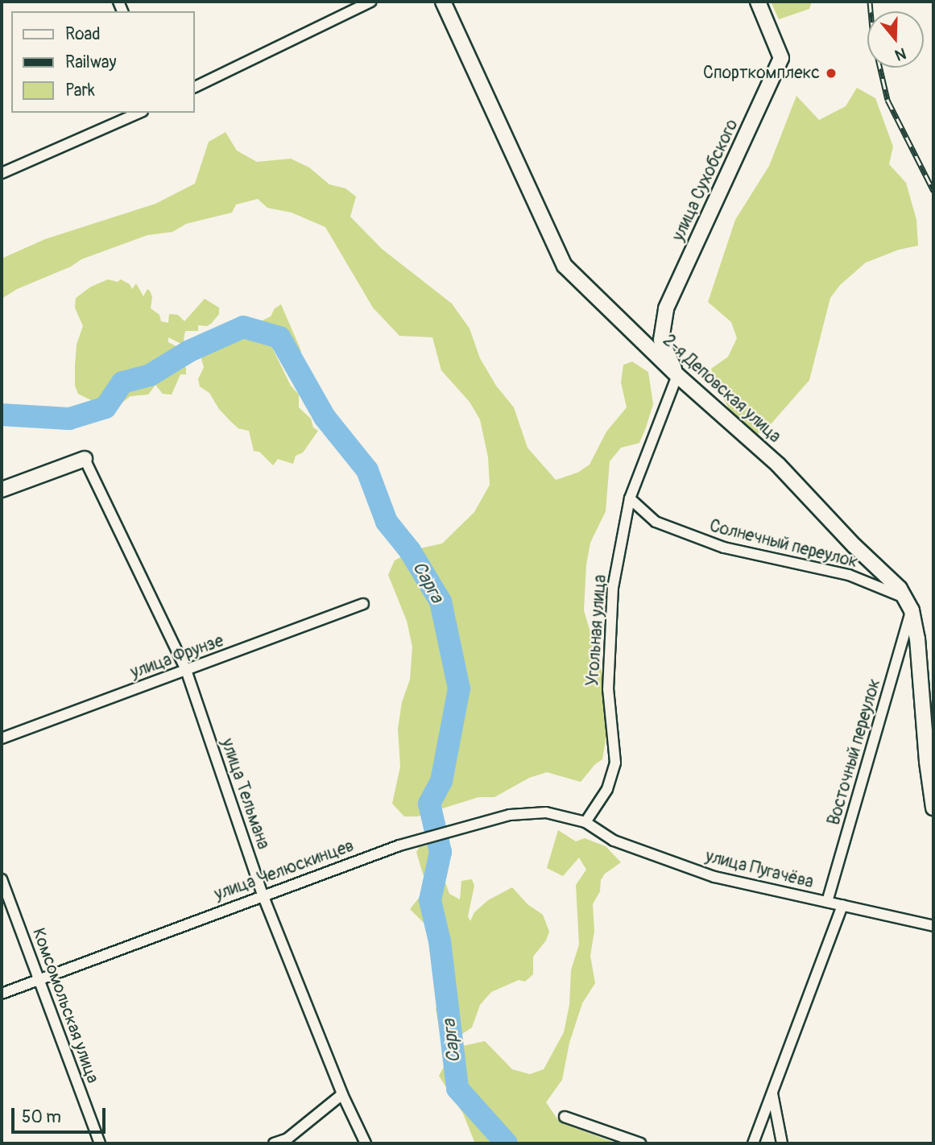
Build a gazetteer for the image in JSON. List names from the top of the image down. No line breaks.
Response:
{"streets":{"street":["улица Сухобского","2-я Деповская улица","Солнечный переулок","Угольная улица","улица Фрунзе","Восточный переулок","улица Тельмана","улица Пугачёва","улица Челюскинцев","Комсомольская улица"]},"crossings":[["улица Сухобского","2-я Деповская улица"],["улица Сухобского","Угольная улица"],["2-я Деповская улица","Солнечный переулок"],["2-я Деповская улица","Угольная улица"],["2-я Деповская улица","Восточный переулок"],["Солнечный переулок","Угольная улица"],["Солнечный переулок","Восточный переулок"],["Угольная улица","улица Пугачёва"],["Угольная улица","улица Челюскинцев"],["улица Фрунзе","улица Тельмана"],["Восточный переулок","улица Пугачёва"],["улица Тельмана","улица Челюскинцев"],["улица Пугачёва","улица Челюскинцев"],["улица Челюскинцев","Комсомольская улица"]],"water":["Сарга"],"places":["Спорткомплекс"],"legend":["Road","Railway","Park"],"scale_bar":"50 m","north":"bottom"}
